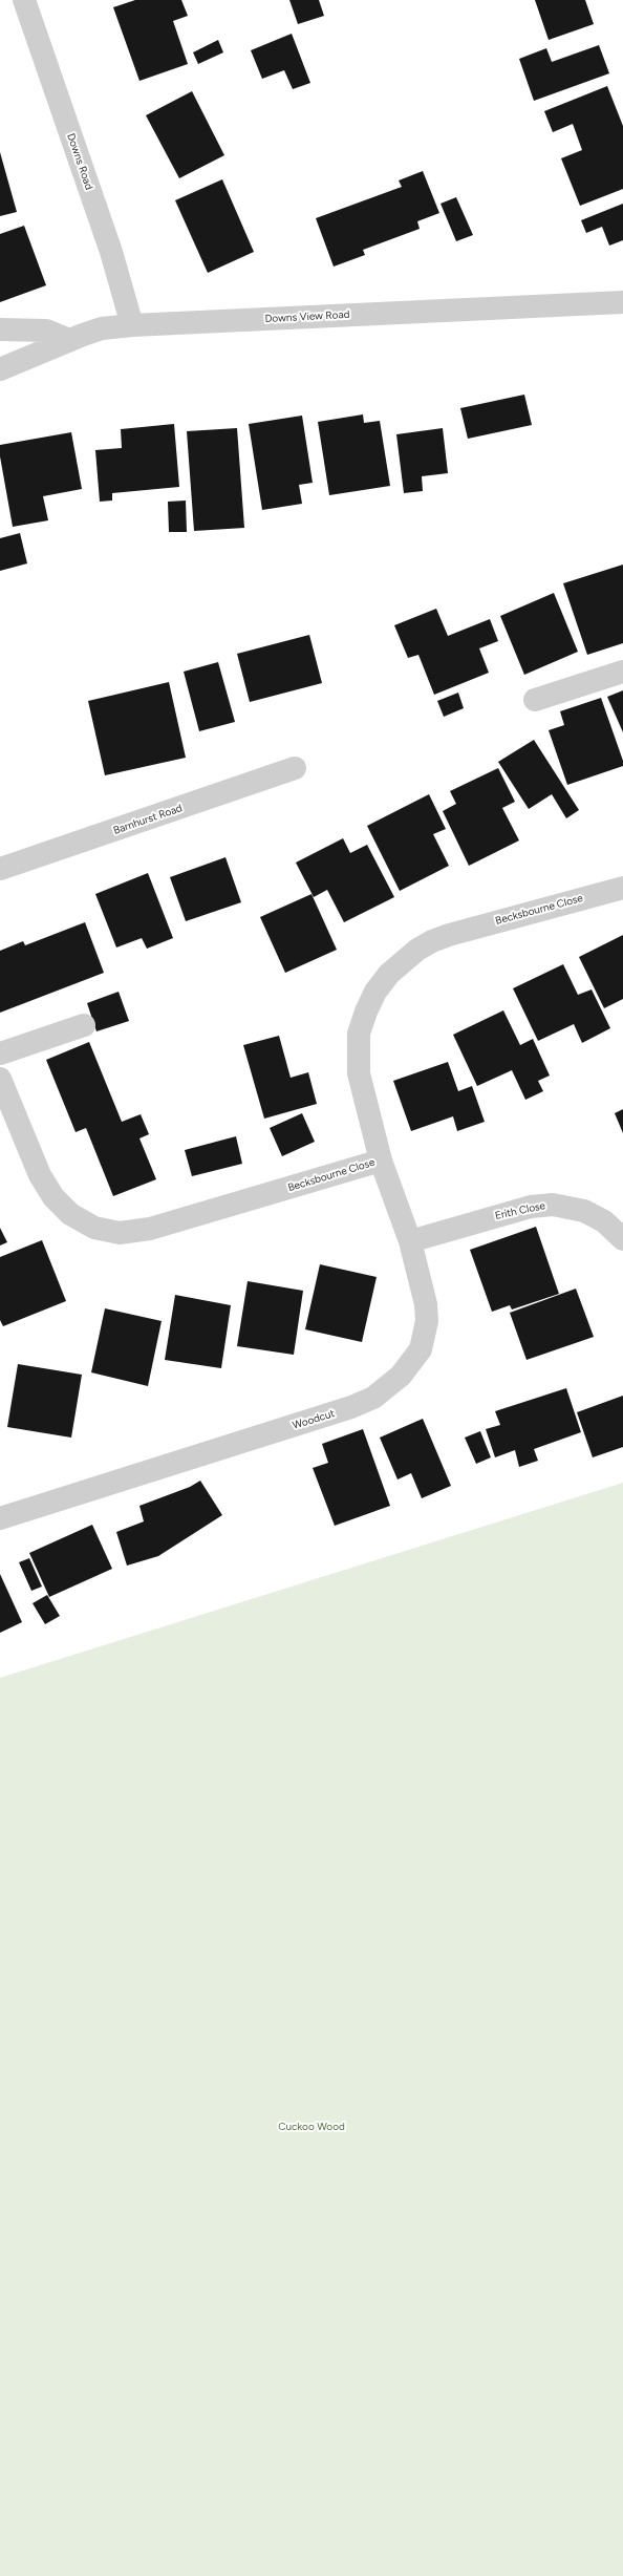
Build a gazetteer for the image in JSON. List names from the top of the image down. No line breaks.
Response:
{"streets":{"street":["Downs Road","Downs View Road","Barnhurst Road","Becksbourne Close","Erith Close","Woodcut"]},"crossings":[["Downs Road","Downs View Road"],["Becksbourne Close","Woodcut"],["Erith Close","Woodcut"]],"parks":["Cuckoo Wood"]}
